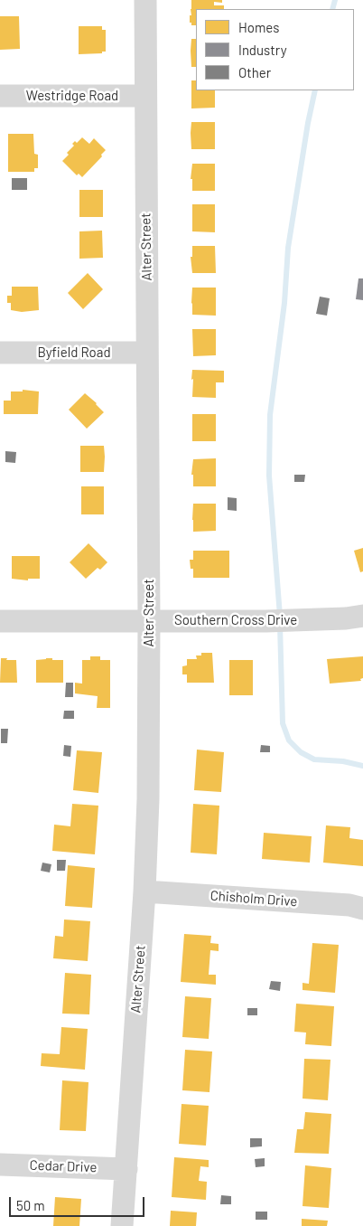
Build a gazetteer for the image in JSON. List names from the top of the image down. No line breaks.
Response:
{"streets":{"street":["Westridge Road","Alter Street","Byfield Road","Southern Cross Drive","Chisholm Drive","Cedar Drive"]},"crossings":[["Westridge Road","Alter Street"],["Alter Street","Byfield Road"],["Alter Street","Southern Cross Drive"],["Alter Street","Chisholm Drive"],["Alter Street","Cedar Drive"]],"legend":["Homes","Industry","Other"],"scale_bar":"50 m"}
